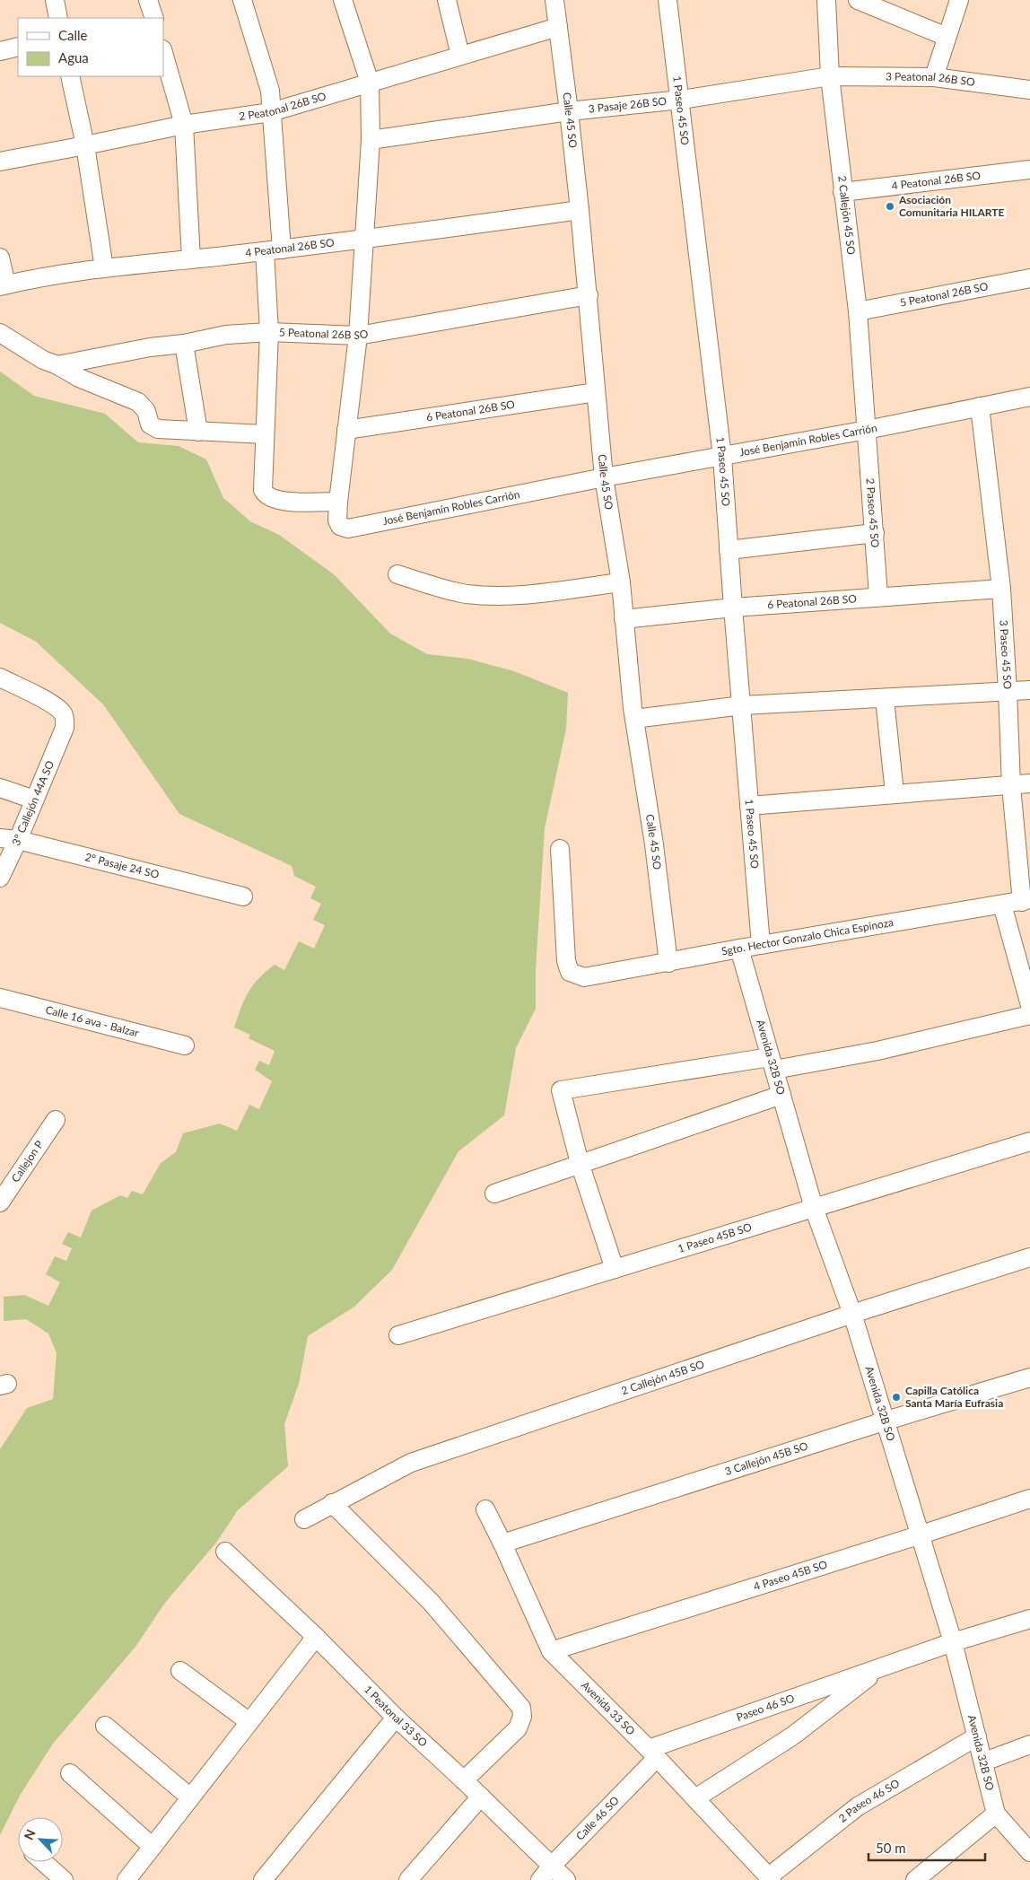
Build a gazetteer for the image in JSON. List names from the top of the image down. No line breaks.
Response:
{"streets":{"street":["3 Peatonal 26B SO","3 Pasaje 26B SO","2 Peatonal 26B SO","1 Paseo 45 SO","Calle 45 SO","4 Peatonal 26B SO","2 Callejón 45 SO","5 Peatonal 26B SO","6 Peatonal 26B SO","José Benjamín Robles Carrión","2 Paseo 45 SO","3 Paseo 45 SO","3° Callejón 44A SO","2º Pasaje 24 SO","Sgto. Hector Gonzalo Chica Espinoza","Calle 16 ava - Balzar","Avenida 32B SO","Callejon P","1 Paseo 45B SO","2 Callejón 45B SO","3 Callejón 45B SO","4 Paseo 45B SO","Paseo 46 SO","Avenida 33 SO","1 Peatonal 33 SO","2 Paseo 46 SO","Calle 46 SO"]},"crossings":[["3 Peatonal 26B SO","3 Pasaje 26B SO"],["3 Peatonal 26B SO","2 Callejón 45 SO"],["3 Pasaje 26B SO","1 Paseo 45 SO"],["3 Pasaje 26B SO","Calle 45 SO"],["3 Pasaje 26B SO","2 Callejón 45 SO"],["2 Peatonal 26B SO","Calle 45 SO"],["1 Paseo 45 SO","6 Peatonal 26B SO"],["1 Paseo 45 SO","José Benjamín Robles Carrión"],["1 Paseo 45 SO","Sgto. Hector Gonzalo Chica Espinoza"],["Calle 45 SO","4 Peatonal 26B SO"],["Calle 45 SO","5 Peatonal 26B SO"],["Calle 45 SO","6 Peatonal 26B SO"],["Calle 45 SO","José Benjamín Robles Carrión"],["Calle 45 SO","Sgto. Hector Gonzalo Chica Espinoza"],["4 Peatonal 26B SO","2 Callejón 45 SO"],["2 Callejón 45 SO","5 Peatonal 26B SO"],["2 Callejón 45 SO","José Benjamín Robles Carrión"],["2 Callejón 45 SO","2 Paseo 45 SO"],["6 Peatonal 26B SO","2 Paseo 45 SO"],["6 Peatonal 26B SO","3 Paseo 45 SO"],["José Benjamín Robles Carrión","2 Paseo 45 SO"],["José Benjamín Robles Carrión","3 Paseo 45 SO"],["3 Paseo 45 SO","Sgto. Hector Gonzalo Chica Espinoza"],["3° Callejón 44A SO","2º Pasaje 24 SO"],["Sgto. Hector Gonzalo Chica Espinoza","Avenida 32B SO"],["Avenida 32B SO","1 Paseo 45B SO"],["Avenida 32B SO","2 Callejón 45B SO"],["Avenida 32B SO","3 Callejón 45B SO"],["Avenida 32B SO","4 Paseo 45B SO"],["Avenida 32B SO","Paseo 46 SO"],["Avenida 32B SO","2 Paseo 46 SO"],["3 Callejón 45B SO","Avenida 33 SO"],["4 Paseo 45B SO","Avenida 33 SO"],["Paseo 46 SO","Avenida 33 SO"],["Paseo 46 SO","Calle 46 SO"],["Avenida 33 SO","2 Paseo 46 SO"],["Avenida 33 SO","Calle 46 SO"],["1 Peatonal 33 SO","Calle 46 SO"]],"places":["Asociación Comunitaria HILARTE","Capilla Católica Santa María Eufrasia"],"legend":["Calle","Agua"],"scale_bar":"50 m","north":"top left"}
